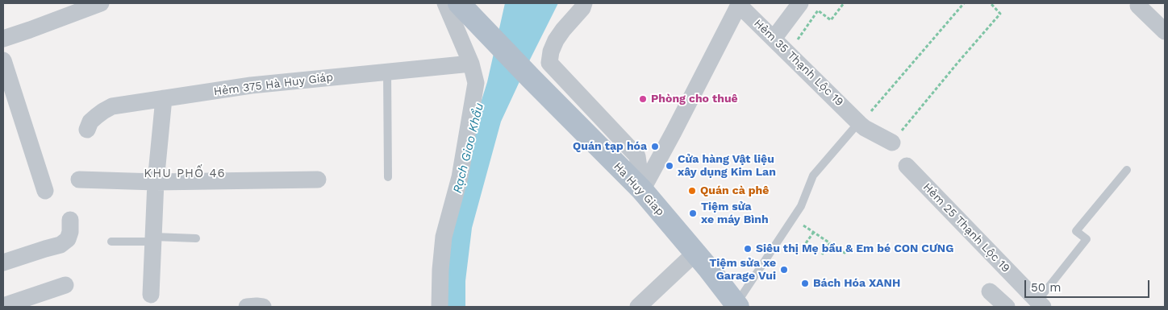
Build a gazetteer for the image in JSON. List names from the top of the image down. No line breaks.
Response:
{"streets":{"main road":["Ha Huy Giap"],"street":["Hẻm 35 Thạnh Lộc 19","Hẻm 375 Hà Huy Giáp","Hẻm 25 Thạnh Lộc 19"]},"crossings":[["Hẻm 35 Thạnh Lộc 19","Ha Huy Giap"]],"districts":["KHU PHỐ 46"],"water":["Rạch Giao Khẩu"],"places":["Phòng cho thuê","Quán tạp hóa","Cửa hàng Vật liệu xây dụng Kim Lan","Quán cà phê","Tiệm sửa xe máy Bình","Siêu thị Mẹ bầu & Em bé CON CƯNG","Tiệm sửa xe Garage Vui","Bách Hóa XANH"],"scale_bar":"50 m"}
